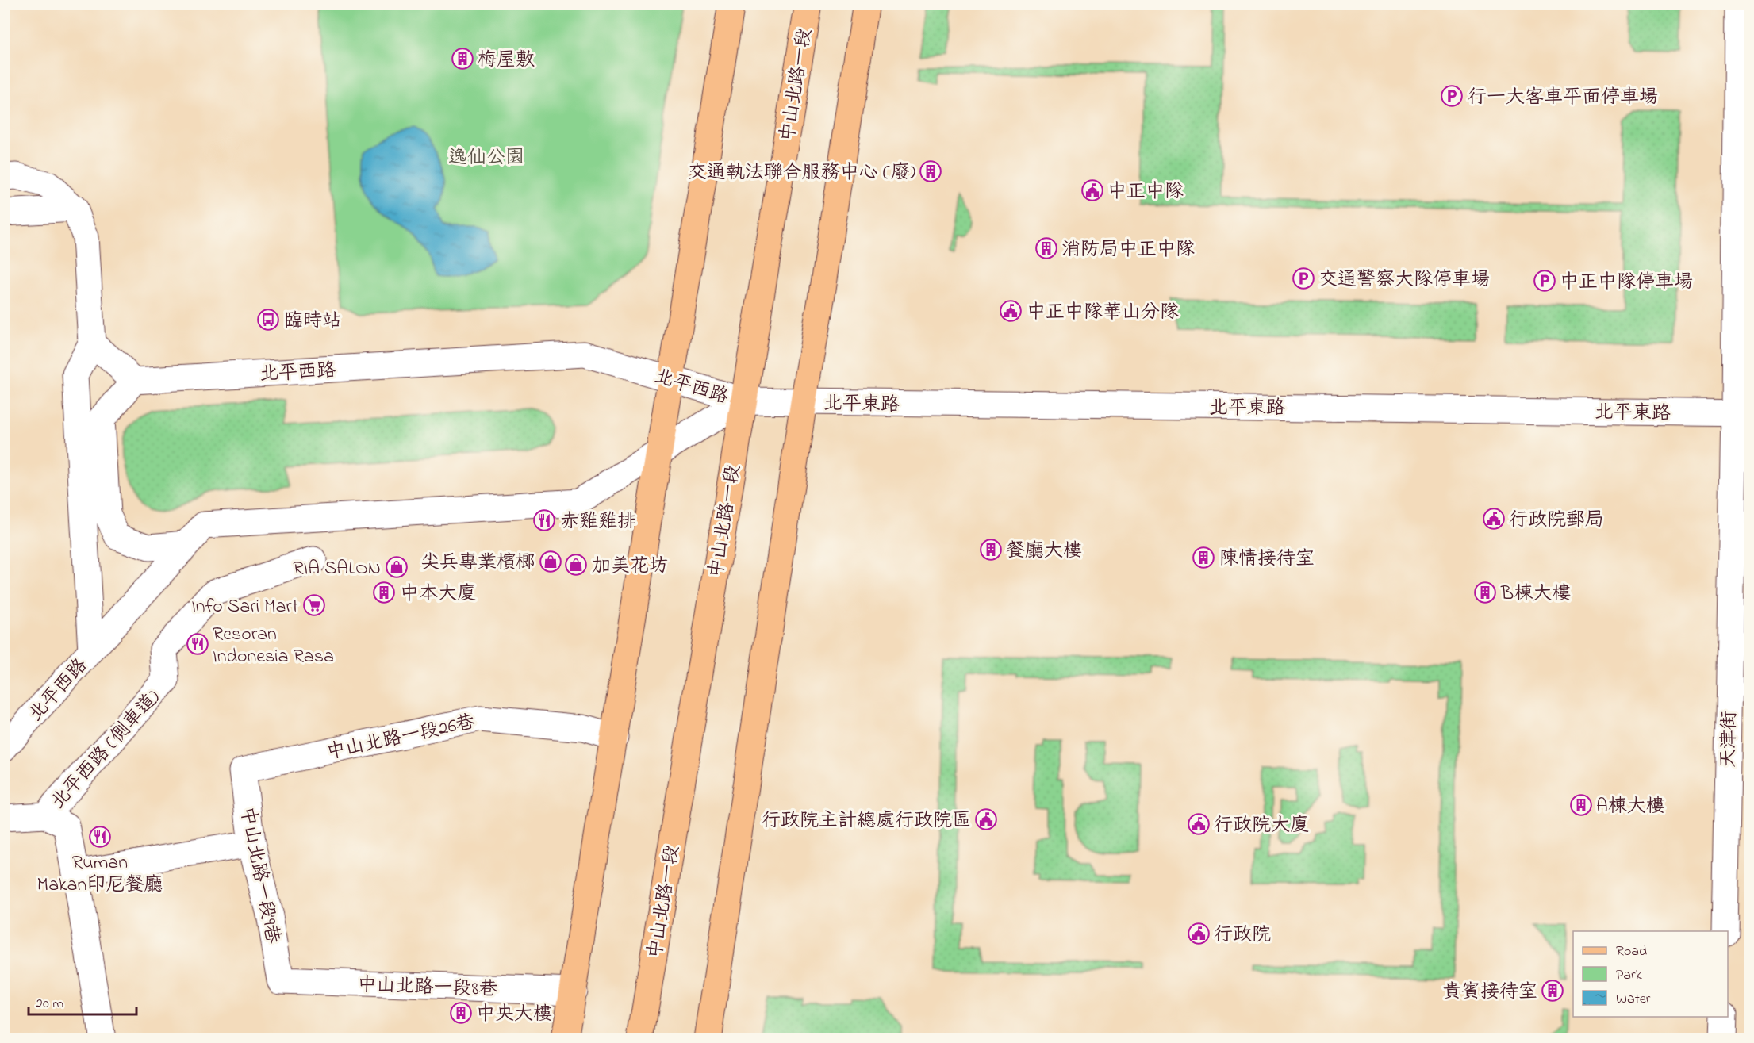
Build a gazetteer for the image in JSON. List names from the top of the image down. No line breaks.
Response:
{"streets":{"main road":["中山北路一段"],"street":["北平西路","北平東路","中山北路一段26巷","天津街","北平西路 (側車道)","中山北路一段9巷","中山北路一段8巷"]},"crossings":[["中山北路一段","北平西路"],["中山北路一段","北平東路"],["北平西路","北平東路"],["北平東路","天津街"],["中山北路一段26巷","中山北路一段9巷"],["中山北路一段9巷","中山北路一段8巷"]],"parks":["逸仙公園"],"places":{"building":["梅屋敷","交通執法聯合服務中心 (廢)","消防局中正中隊","餐廳大樓","陳情接待室","中本大廈","B棟大樓","A棟大樓","貴賓接待室","中央大樓"],"parking":["行一大客車平面停車場","交通警察大隊停車場","中正中隊停車場"],"public building":["中正中隊","中正中隊華山分隊","行政院郵局","行政院主計總處行政院區","行政院大廈","行政院"],"bus stop":["臨時站"],"restaurant":["赤雞雞排","Resoran Indonesia Rasa","Ruman Makan印尼餐廳"],"shop":["尖兵專業檳榔","加美花坊","RIA SALON"],"supermarket":["Info Sari Mart"]},"legend":["Road","Park","Water"],"scale_bar":"20 m"}
